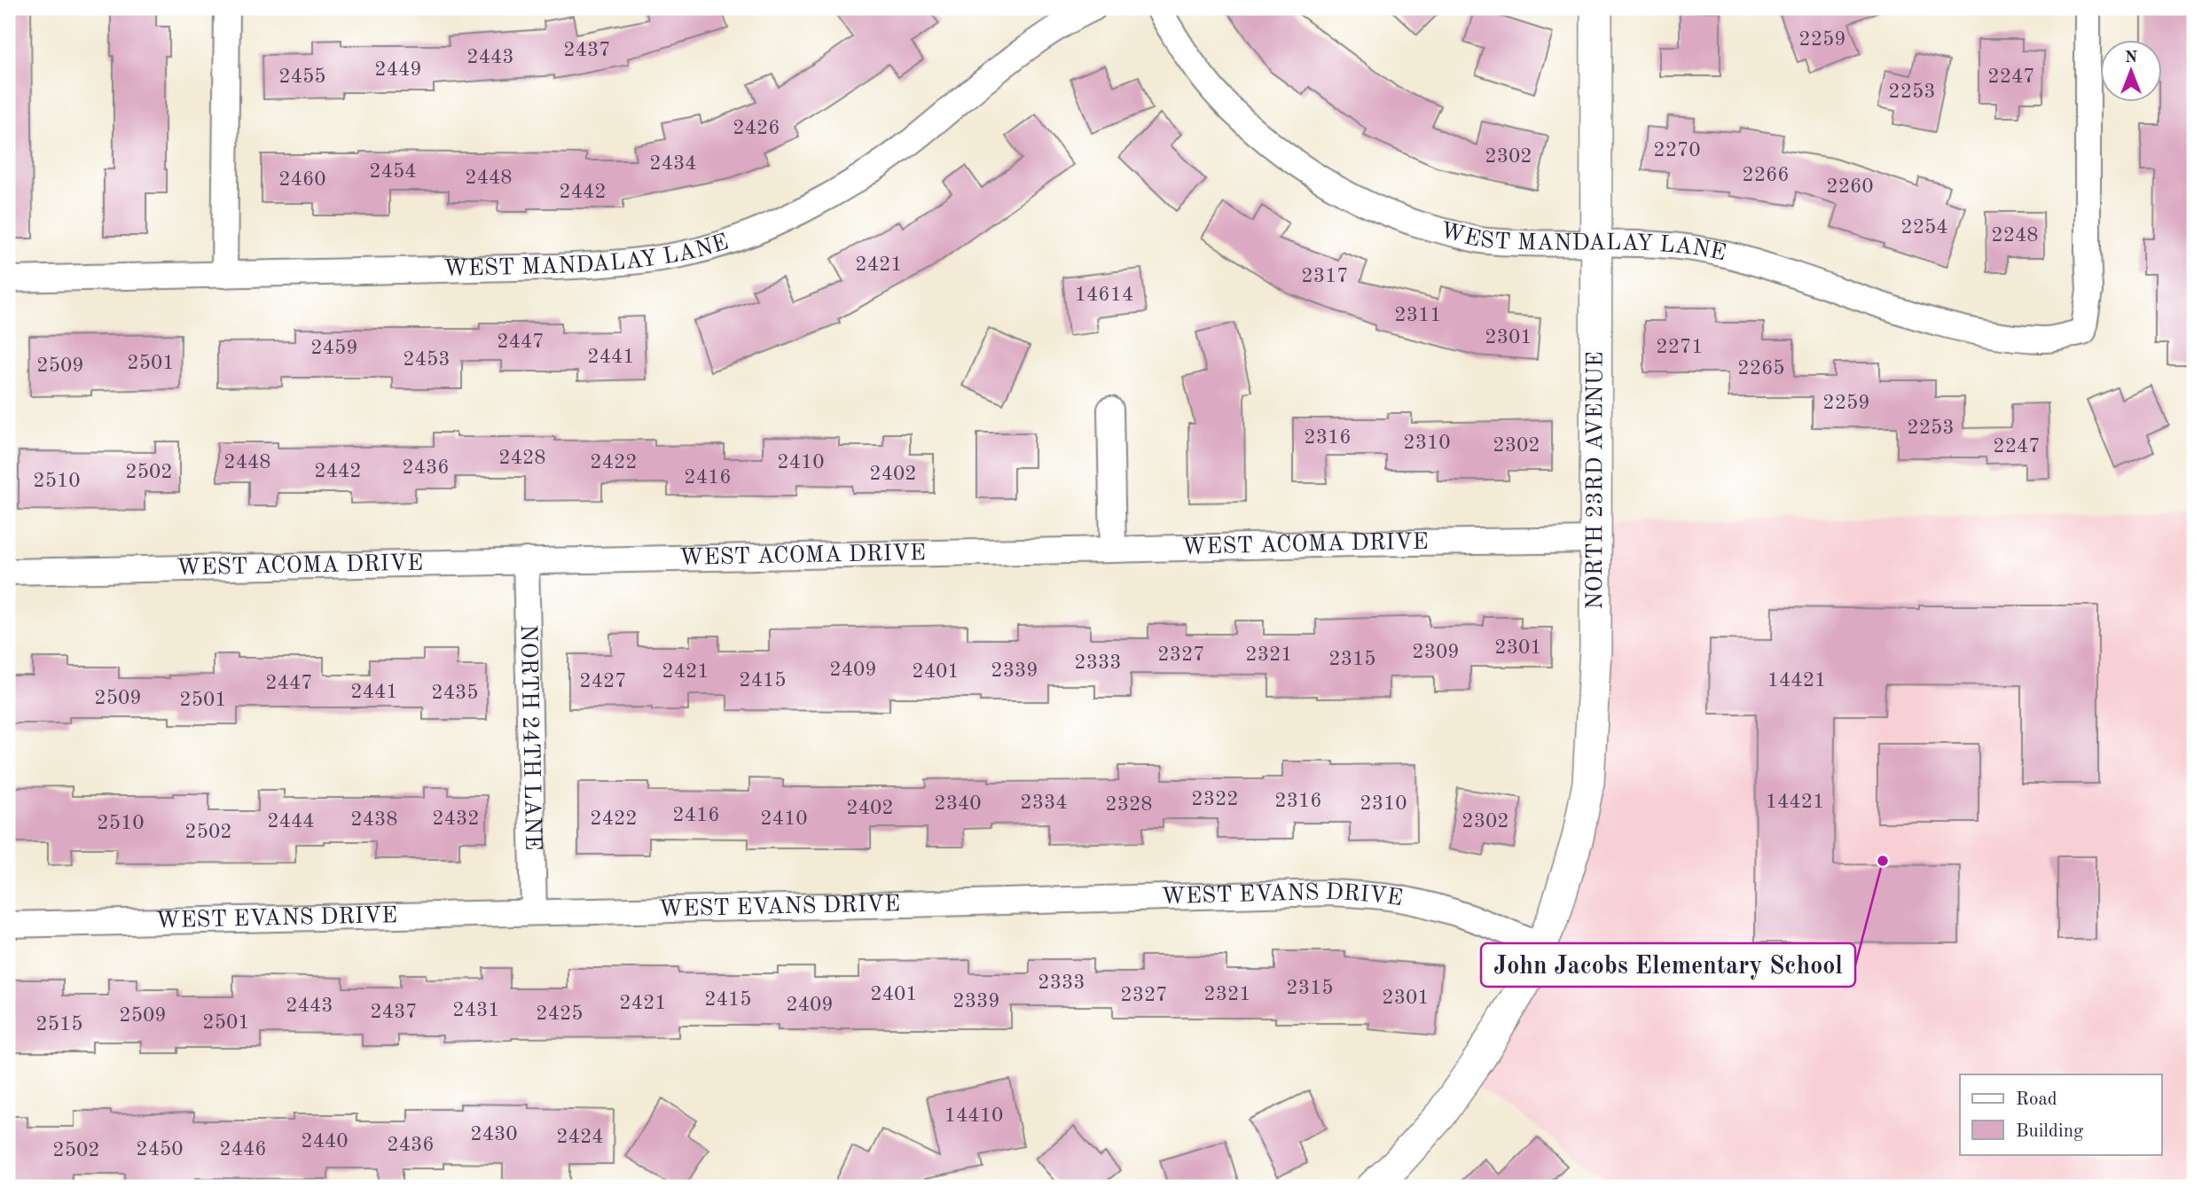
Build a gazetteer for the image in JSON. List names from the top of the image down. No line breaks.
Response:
{"streets":{"street":["WEST MANDALAY LANE","NORTH 23RD AVENUE","WEST ACOMA DRIVE","NORTH 24TH LANE","WEST EVANS DRIVE"]},"crossings":[["WEST MANDALAY LANE","NORTH 23RD AVENUE"],["NORTH 23RD AVENUE","WEST ACOMA DRIVE"],["NORTH 23RD AVENUE","WEST EVANS DRIVE"],["WEST ACOMA DRIVE","NORTH 24TH LANE"],["NORTH 24TH LANE","WEST EVANS DRIVE"]],"places":["John Jacobs Elementary School"],"house_numbers":["2259","2437","2443","2449","2455","2247","2253","2426","2270","2302","2434","2454","2266","2448","2460","2260","2442","2254","2248","2421","2317","14614","2311","2301","2447","2271","2459","2441","2453","2501","2509","2265","2259","2253","2316","2310","2302","2247","2428","2448","2422","2410","2436","2442","2502","2402","2416","2510","2301","2309","2327","2321","2315","2333","2409","2339","2421","2401","2415","14421","2427","2447","2441","2435","2509","2501","2322","2316","14421","2334","2340","2310","2328","2402","2416","2432","2422","2410","2438","2444","2302","2510","2502","2333","2315","2401","2321","2327","2301","2415","2339","2421","2409","2443","2431","2437","2425","2509","2501","2515","14410","2430","2424","2440","2436","2450","2446","2502"],"legend":["Road","Building"],"north":"top"}
